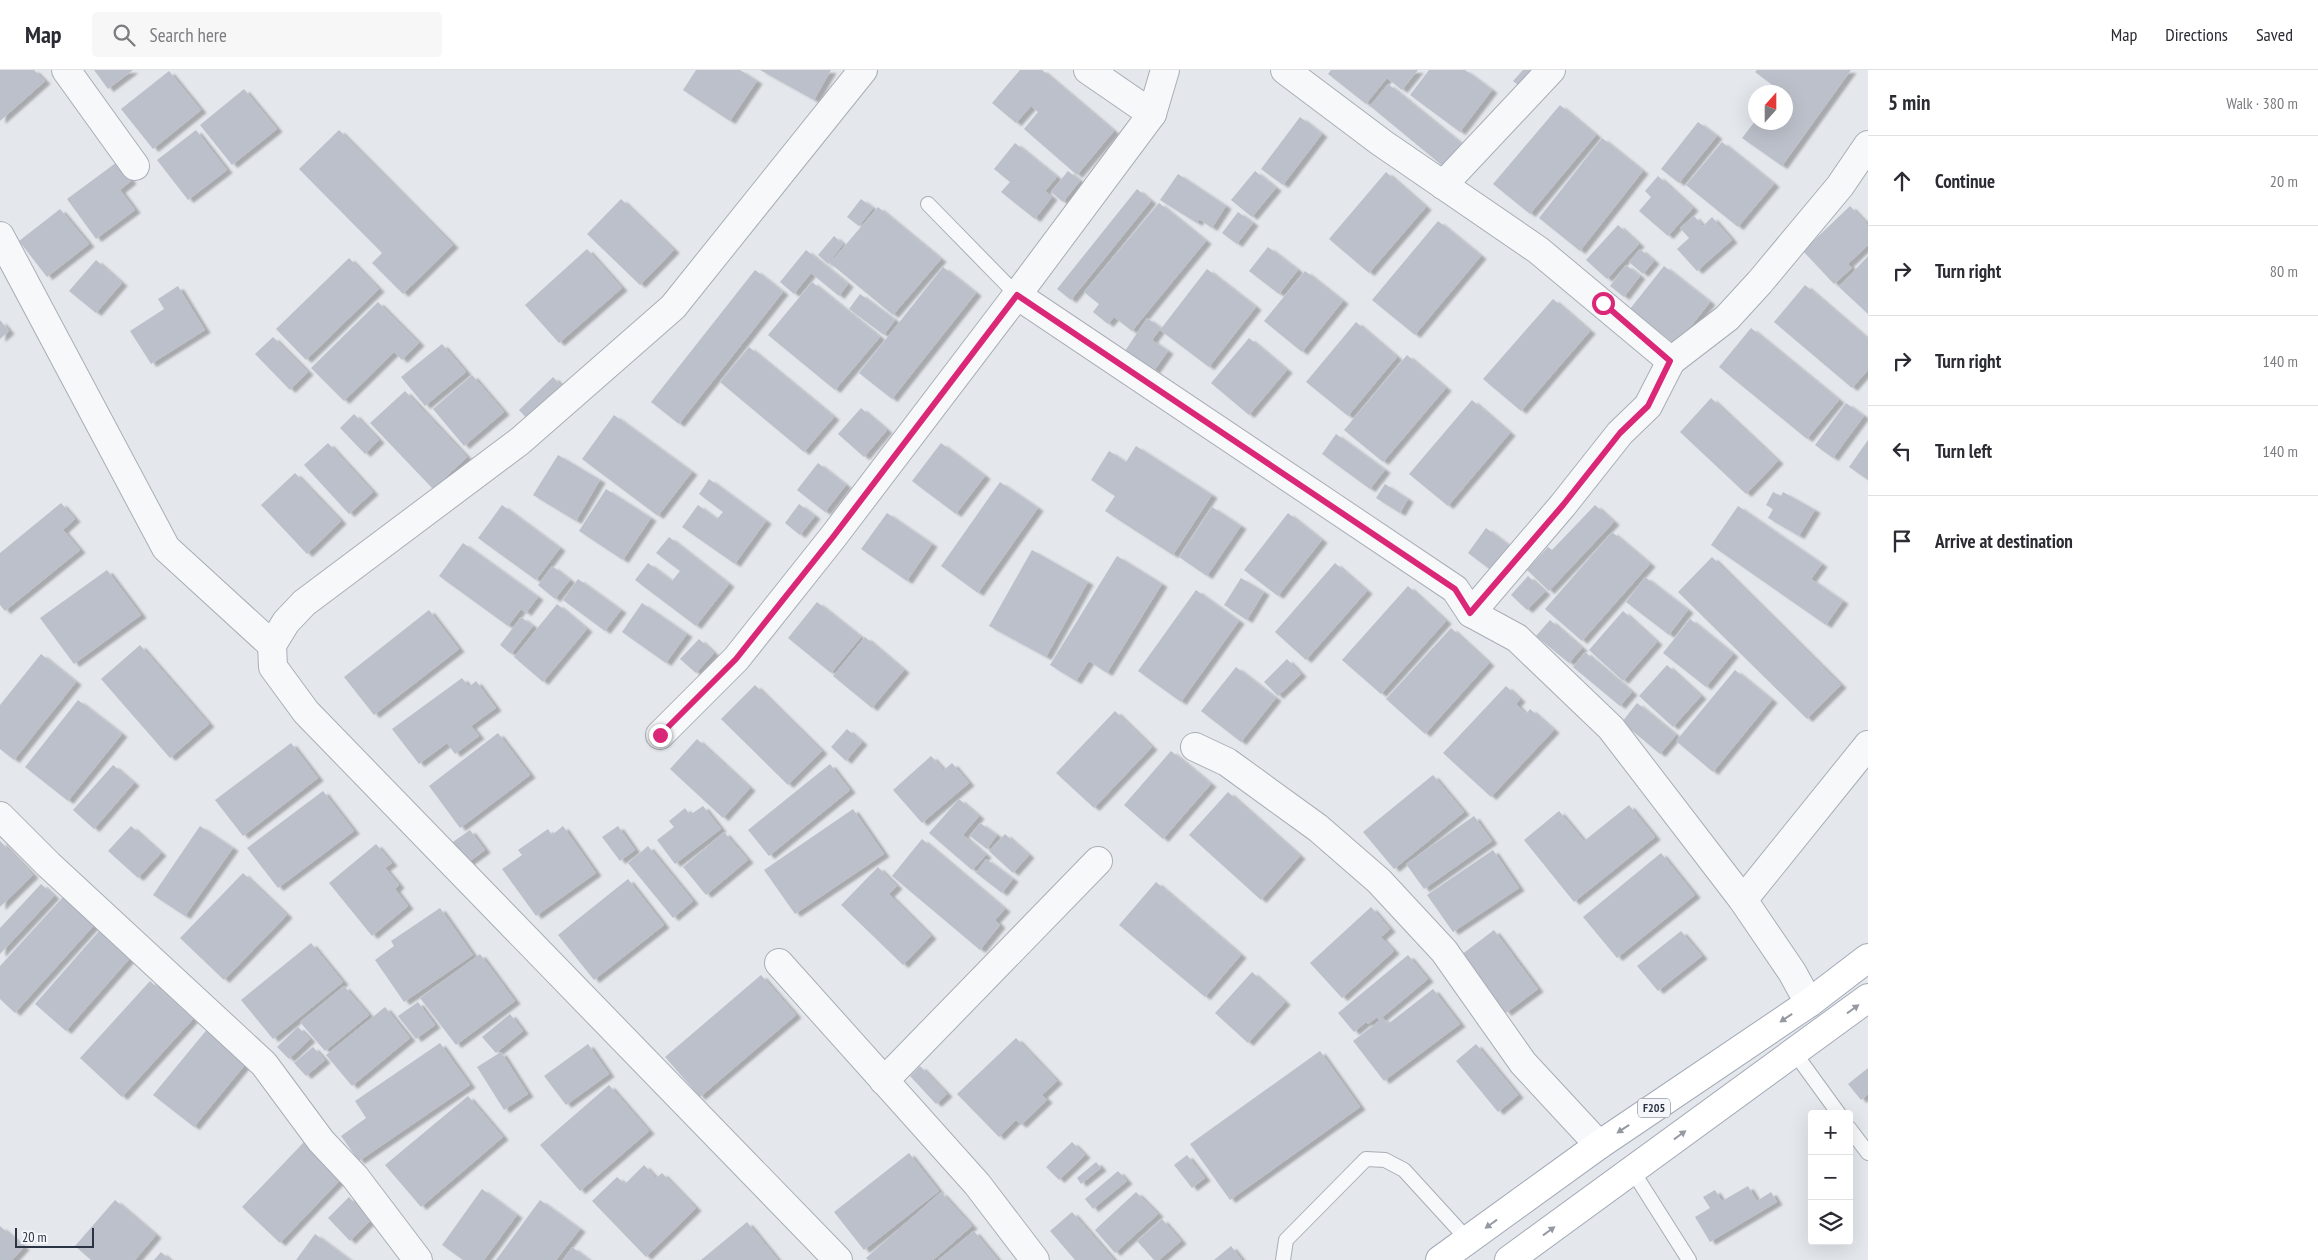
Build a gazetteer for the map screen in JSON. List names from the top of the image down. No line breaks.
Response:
{"streets":{"main road":["F205"]},"scale_bar":"20 m","north":"top","page":{"header":"Map","search":"Search here","nav":["Map","Directions","Saved"],"heading":["5 min","Walk · 380 m"],"list":[["Continue","20 m"],["Turn right","80 m"],["Turn right","140 m"],["Turn left","140 m"],"Arrive at destination"],"map_buttons":["+","−"],"scale":"20 m"}}
